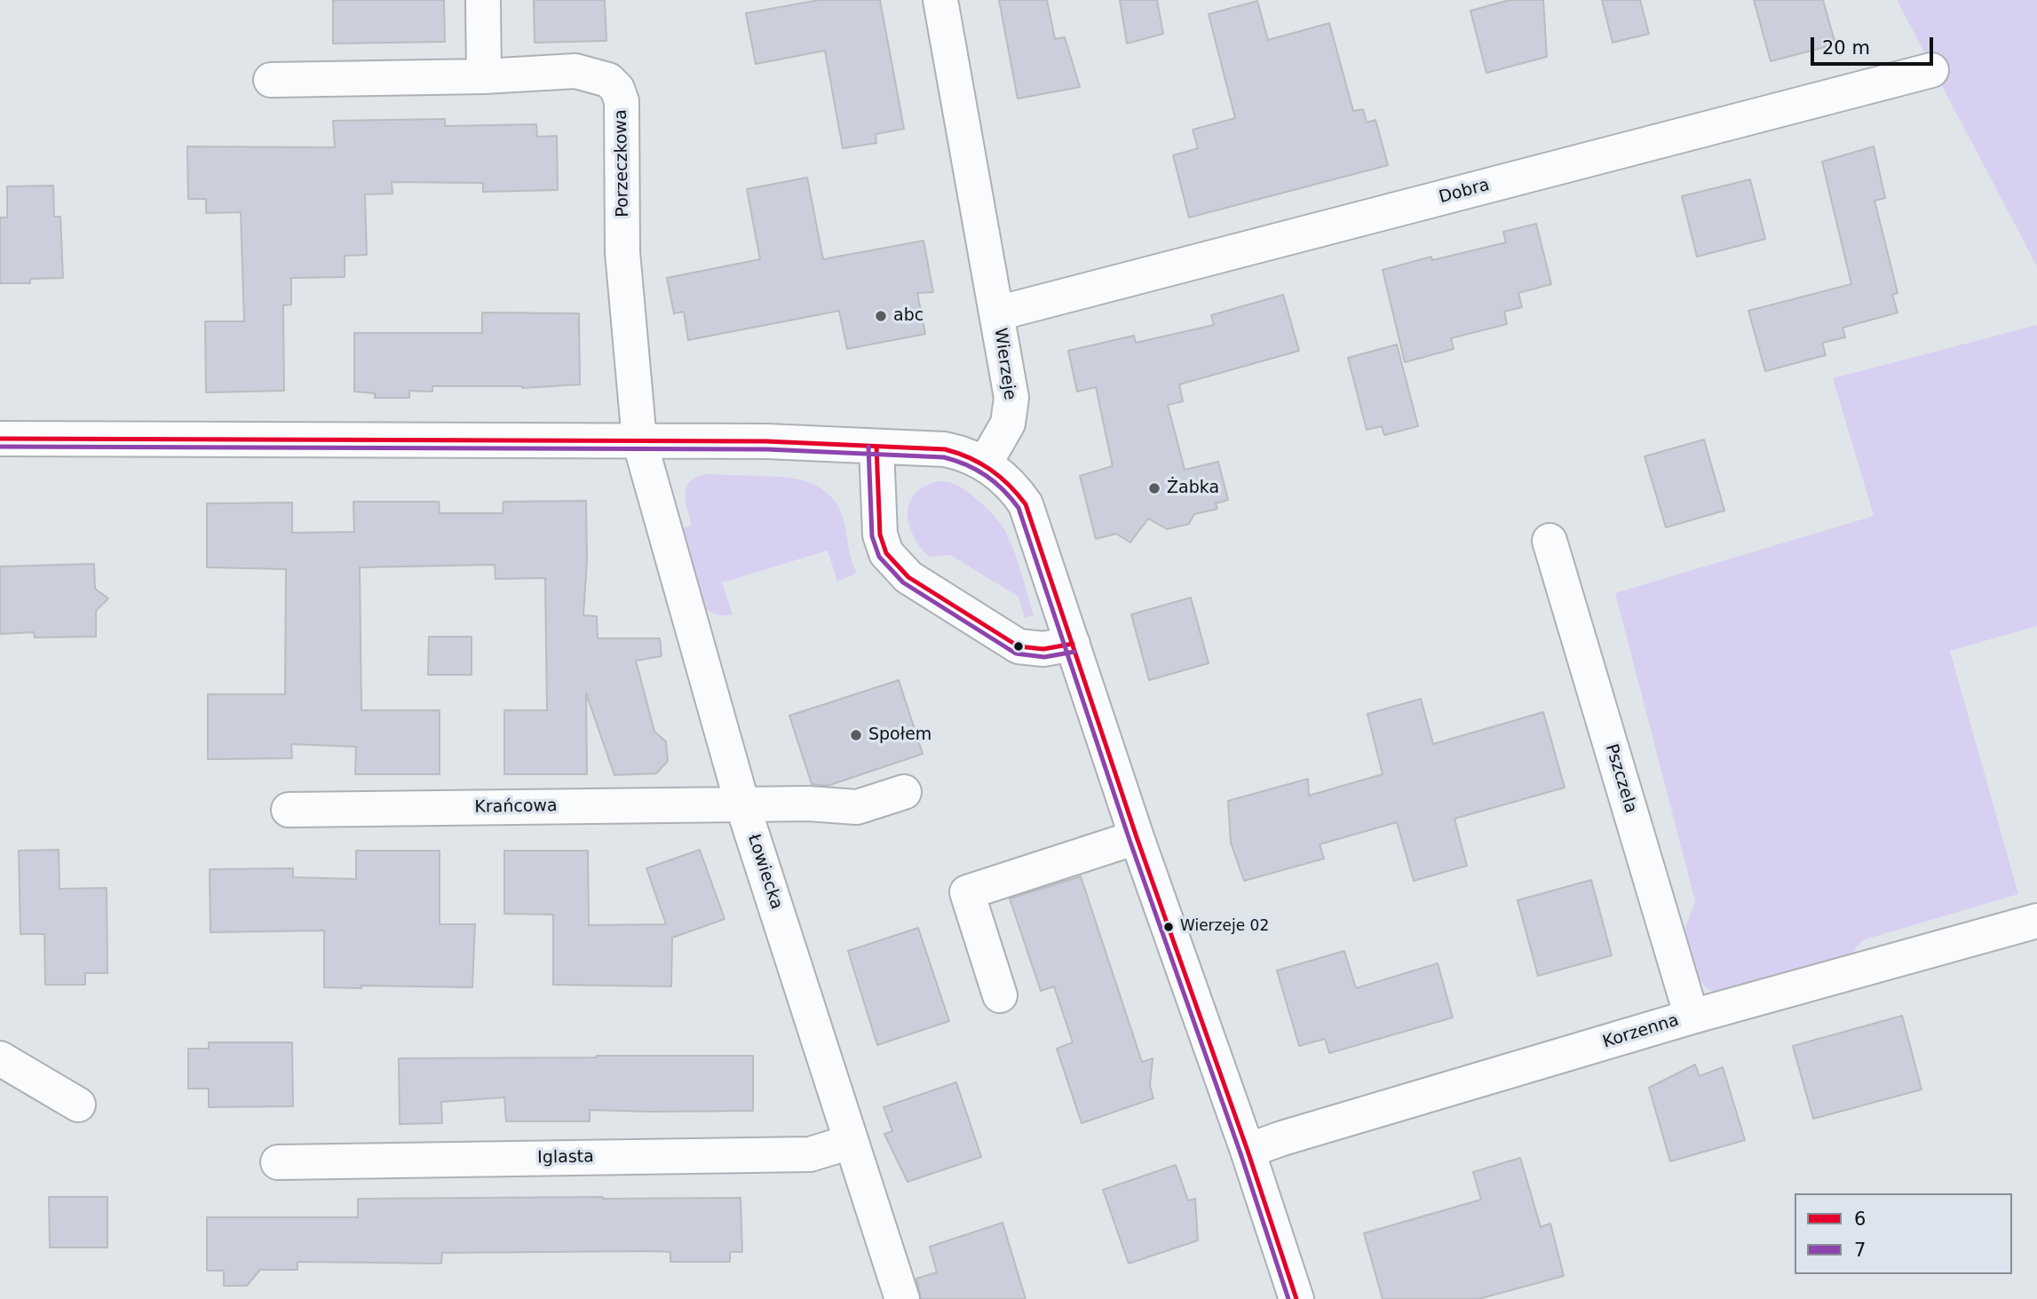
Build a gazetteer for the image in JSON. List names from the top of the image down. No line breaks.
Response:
{"streets":{"street":["Porzeczkowa","Dobra","Wierzeje","Pszczela","Krańcowa","Łowiecka","Korzenna","Iglasta"]},"crossings":[["Porzeczkowa","Łowiecka"],["Dobra","Wierzeje"],["Pszczela","Korzenna"],["Krańcowa","Łowiecka"],["Łowiecka","Iglasta"]],"places":["abc","Żabka","Społem","Wierzeje 02"],"lines":["transit line 6","transit line 7"],"legend":["6","7"],"scale_bar":"20 m"}
